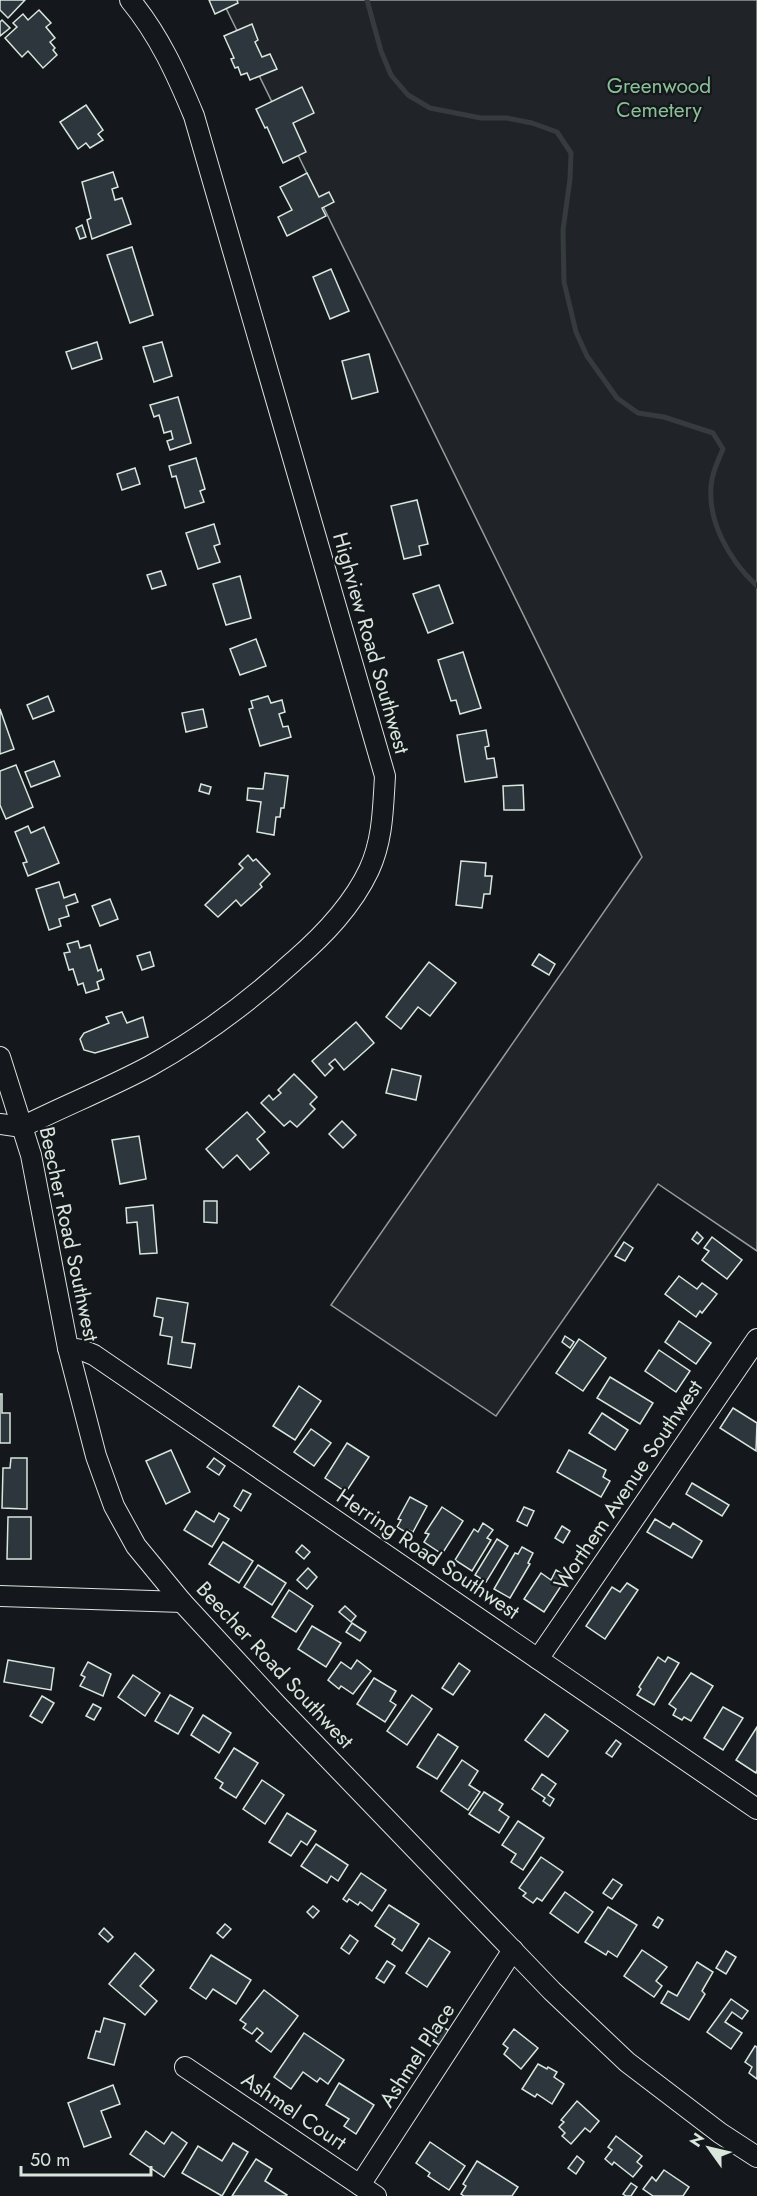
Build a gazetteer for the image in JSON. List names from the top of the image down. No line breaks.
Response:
{"streets":{"street":["Highview Road Southwest","Beecher Road Southwest","Worthem Avenue Southwest","Herring Road Southwest","Ashmel Place","Ashmel Court"]},"crossings":[["Highview Road Southwest","Beecher Road Southwest"],["Beecher Road Southwest","Herring Road Southwest"],["Beecher Road Southwest","Ashmel Place"],["Worthem Avenue Southwest","Herring Road Southwest"],["Ashmel Place","Ashmel Court"]],"parks":["Greenwood Cemetery"],"scale_bar":"50 m","north":"top left"}
